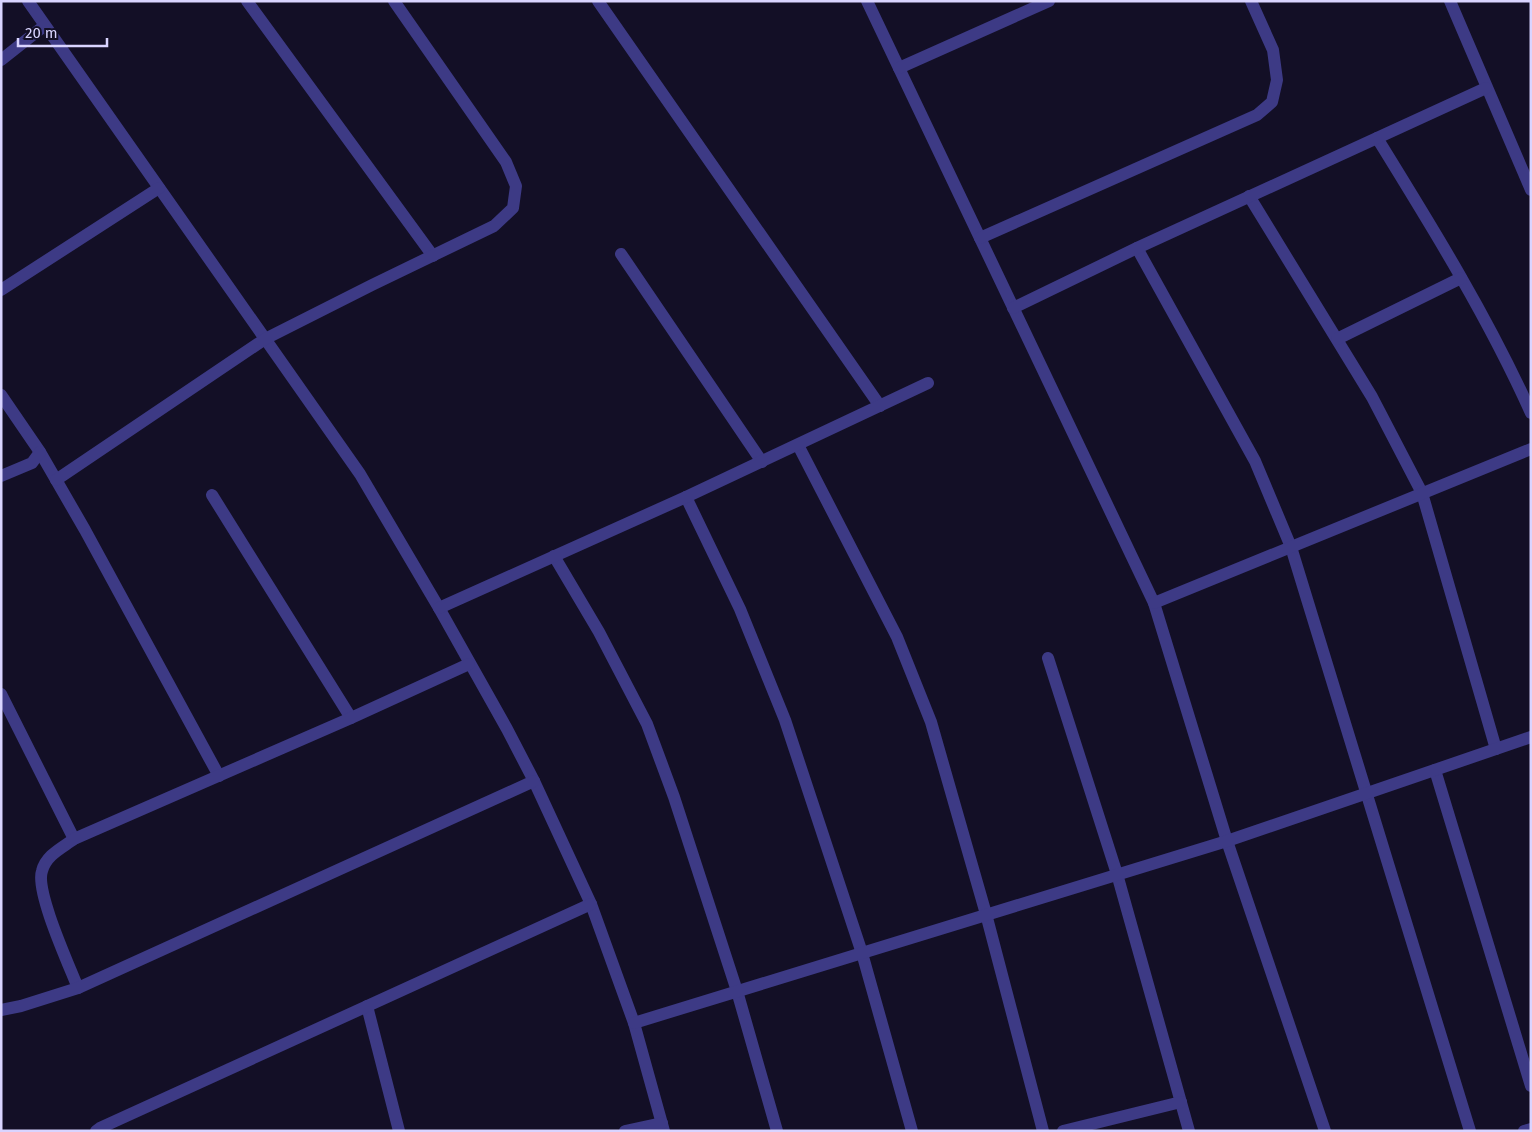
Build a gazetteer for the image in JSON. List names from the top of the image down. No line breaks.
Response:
{"scale_bar":"20 m"}
